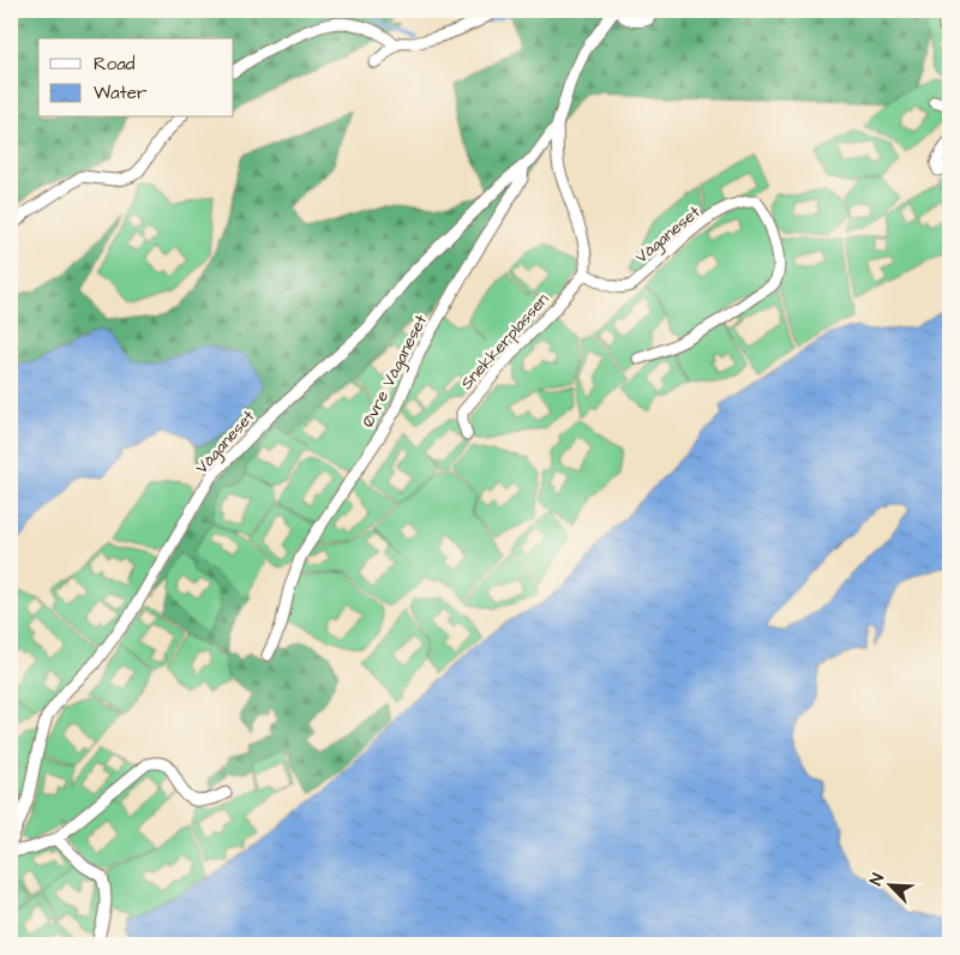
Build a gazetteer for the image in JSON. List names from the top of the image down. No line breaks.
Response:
{"streets":{"street":["Våganeset","Snekkerplassen","Øvre Våganeset"]},"crossings":[["Våganeset","Snekkerplassen"],["Våganeset","Øvre Våganeset"]],"legend":["Road","Water"],"north":"top left"}
